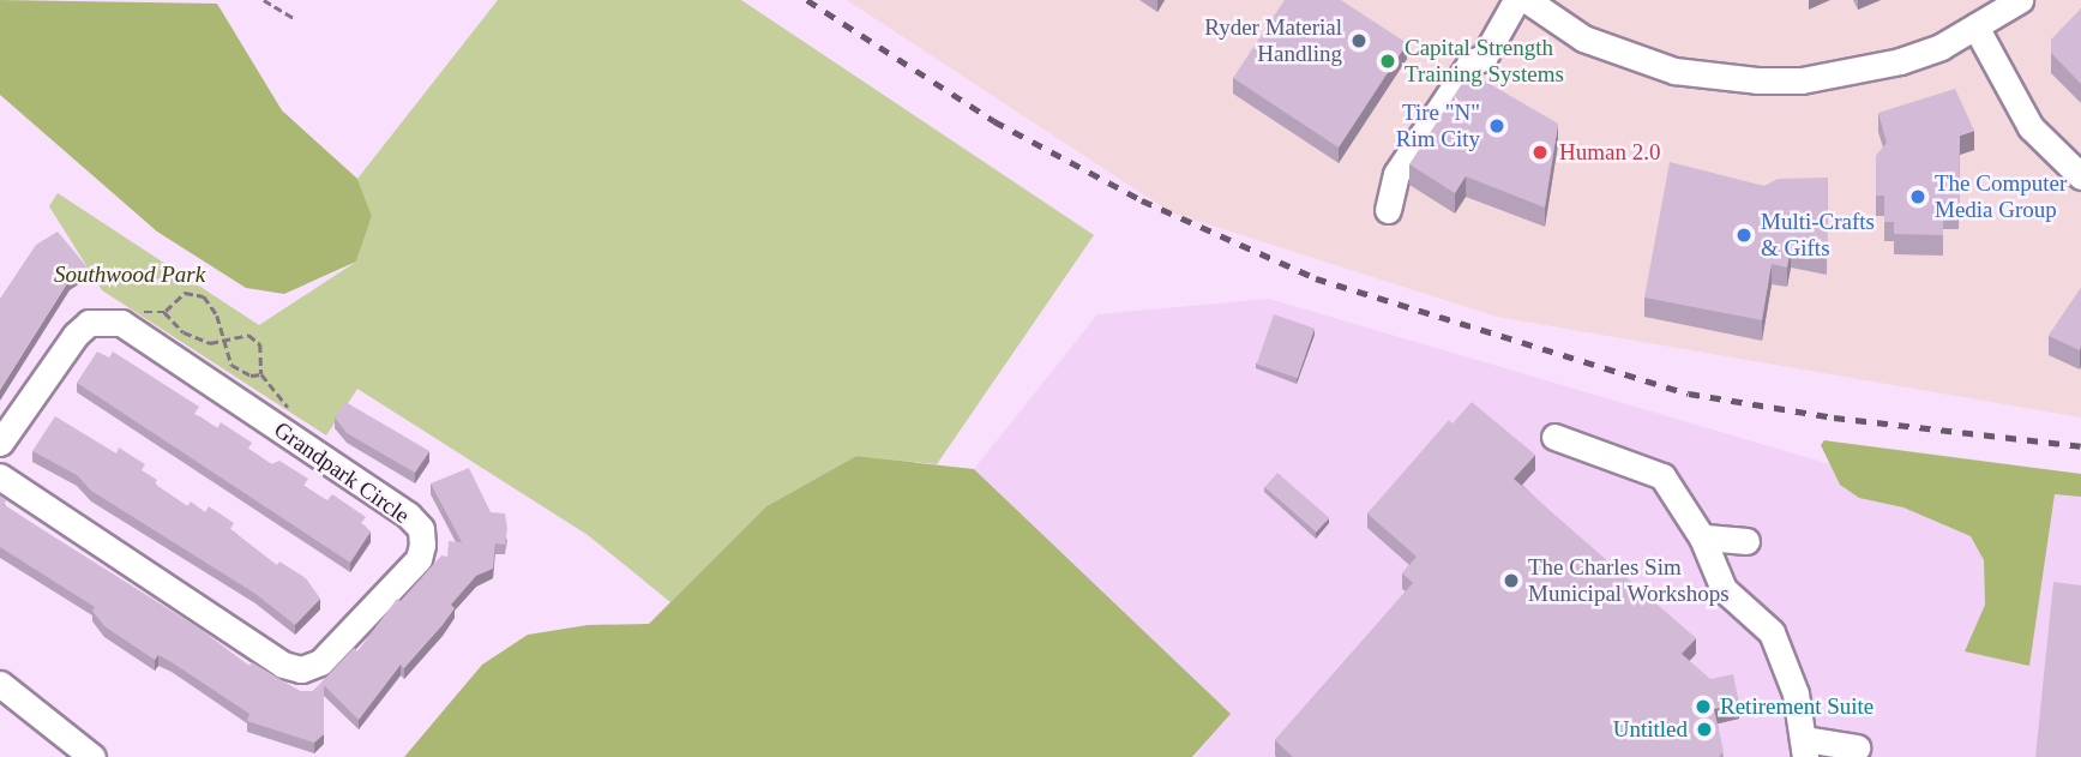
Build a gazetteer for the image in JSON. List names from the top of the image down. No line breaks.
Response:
{"streets":{"street":["Grandpark Circle"]},"parks":["Southwood Park"],"places":["Ryder Material Handling","Capital Strength Training Systems","Tire \"N\" Rim City","Human 2.0","The Computer Media Group","Multi-Crafts & Gifts","The Charles Sim Municipal Workshops","Retirement Suite","Untitled"]}
